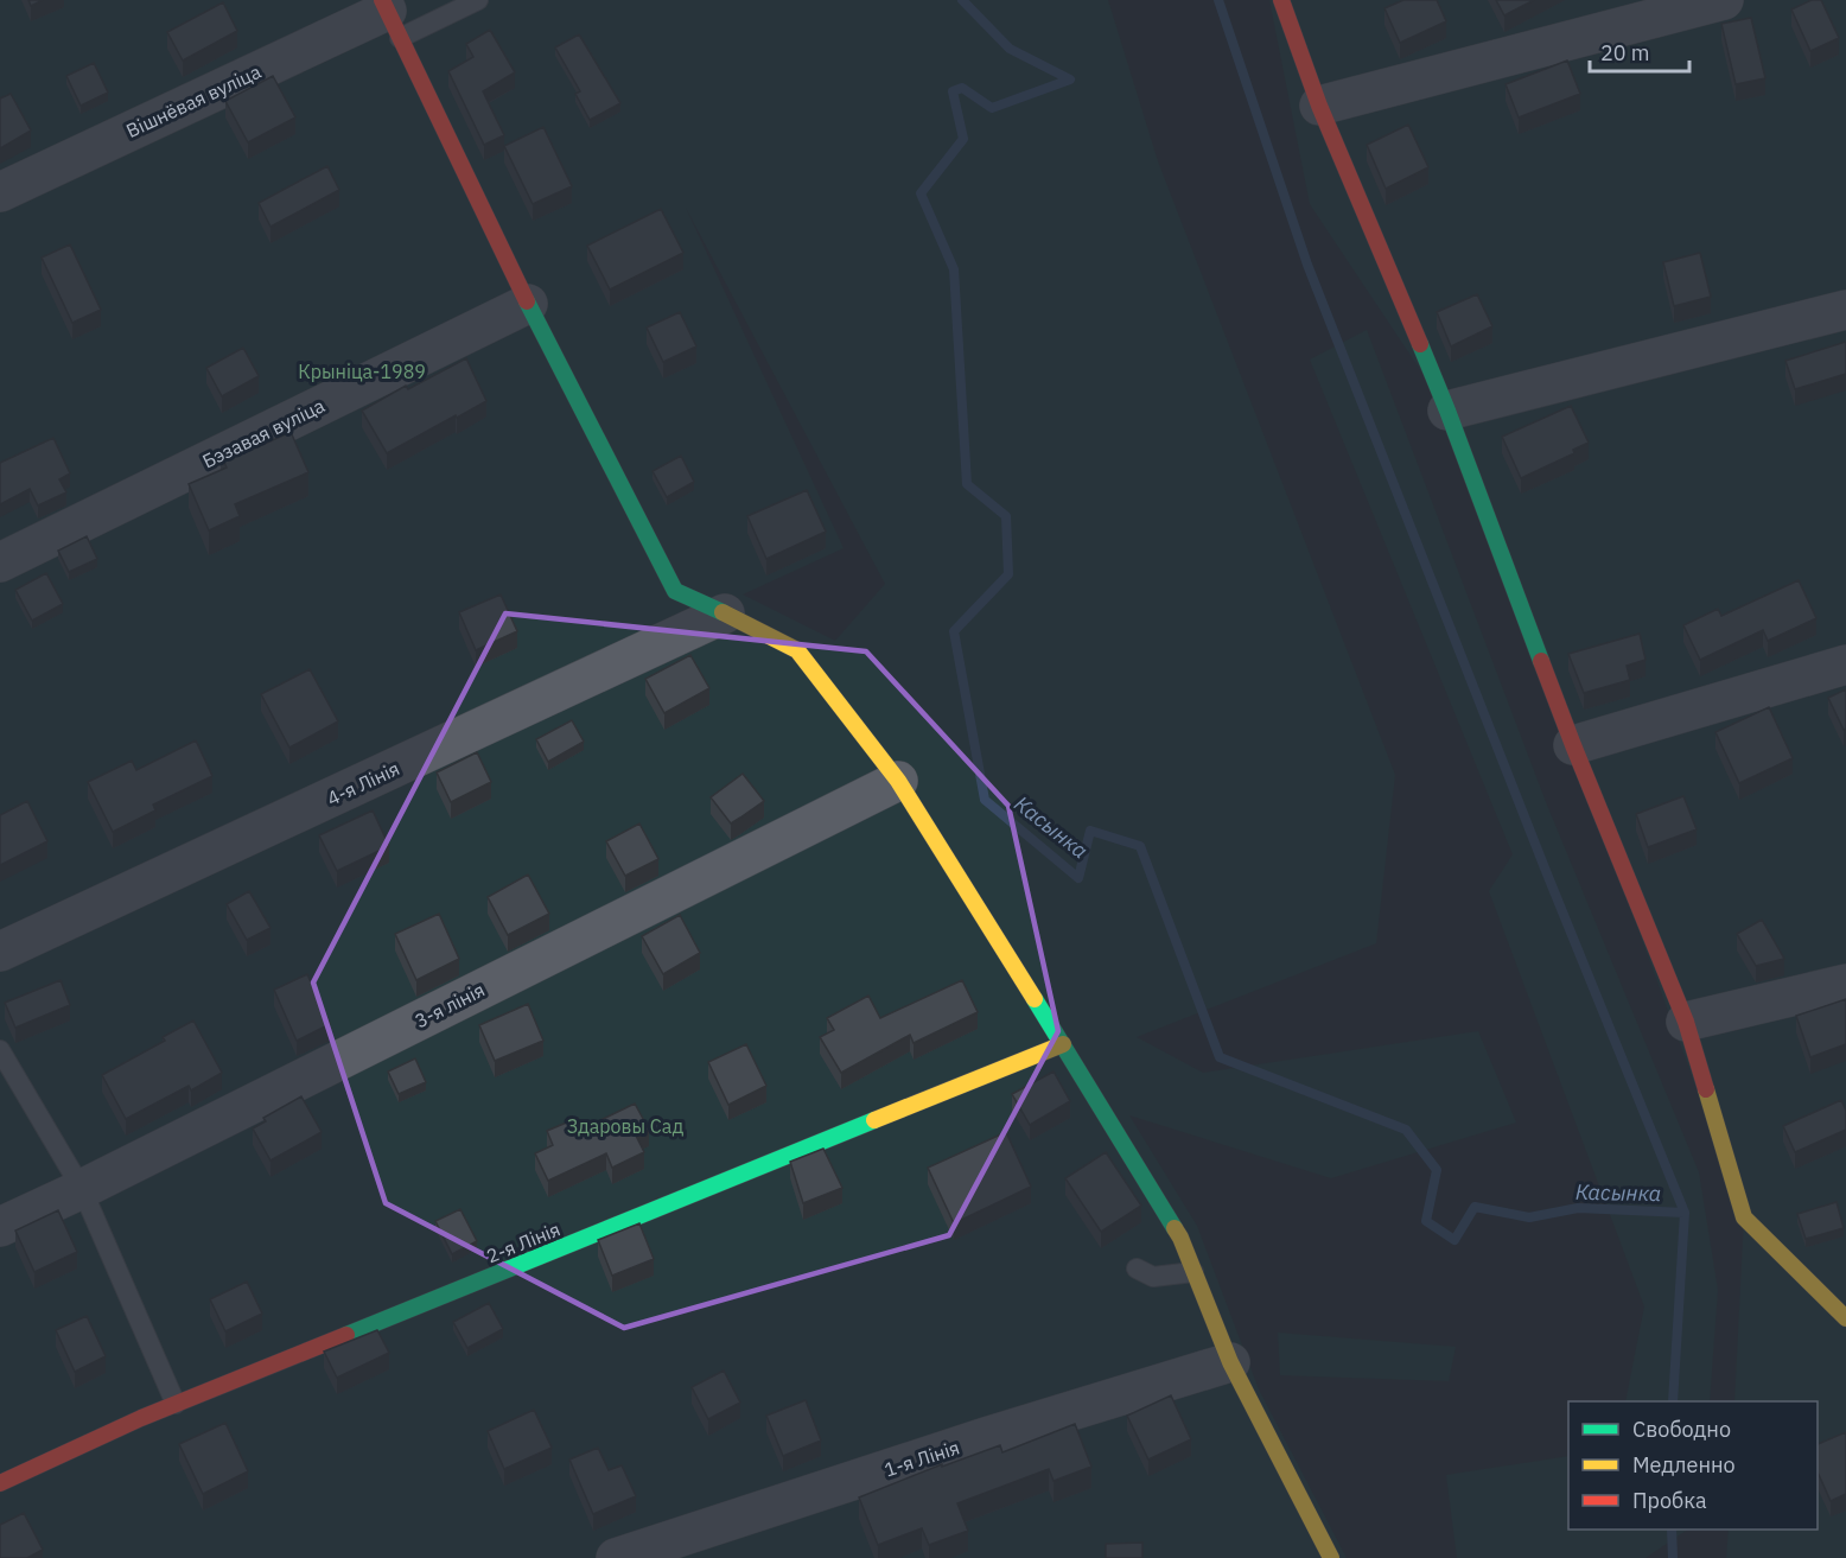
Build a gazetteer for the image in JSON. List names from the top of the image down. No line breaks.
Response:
{"streets":{"street":["Вішнёвая вуліца","Бэзавая вуліца","4-я Лінія","3-я лінія","2-я Лінія","1-я Лінія"]},"water":["Касынка"],"parks":["Крыніца-1989","Здаровы Сад"],"legend":["Свободно","Медленно","Пробка"],"scale_bar":"20 m"}
